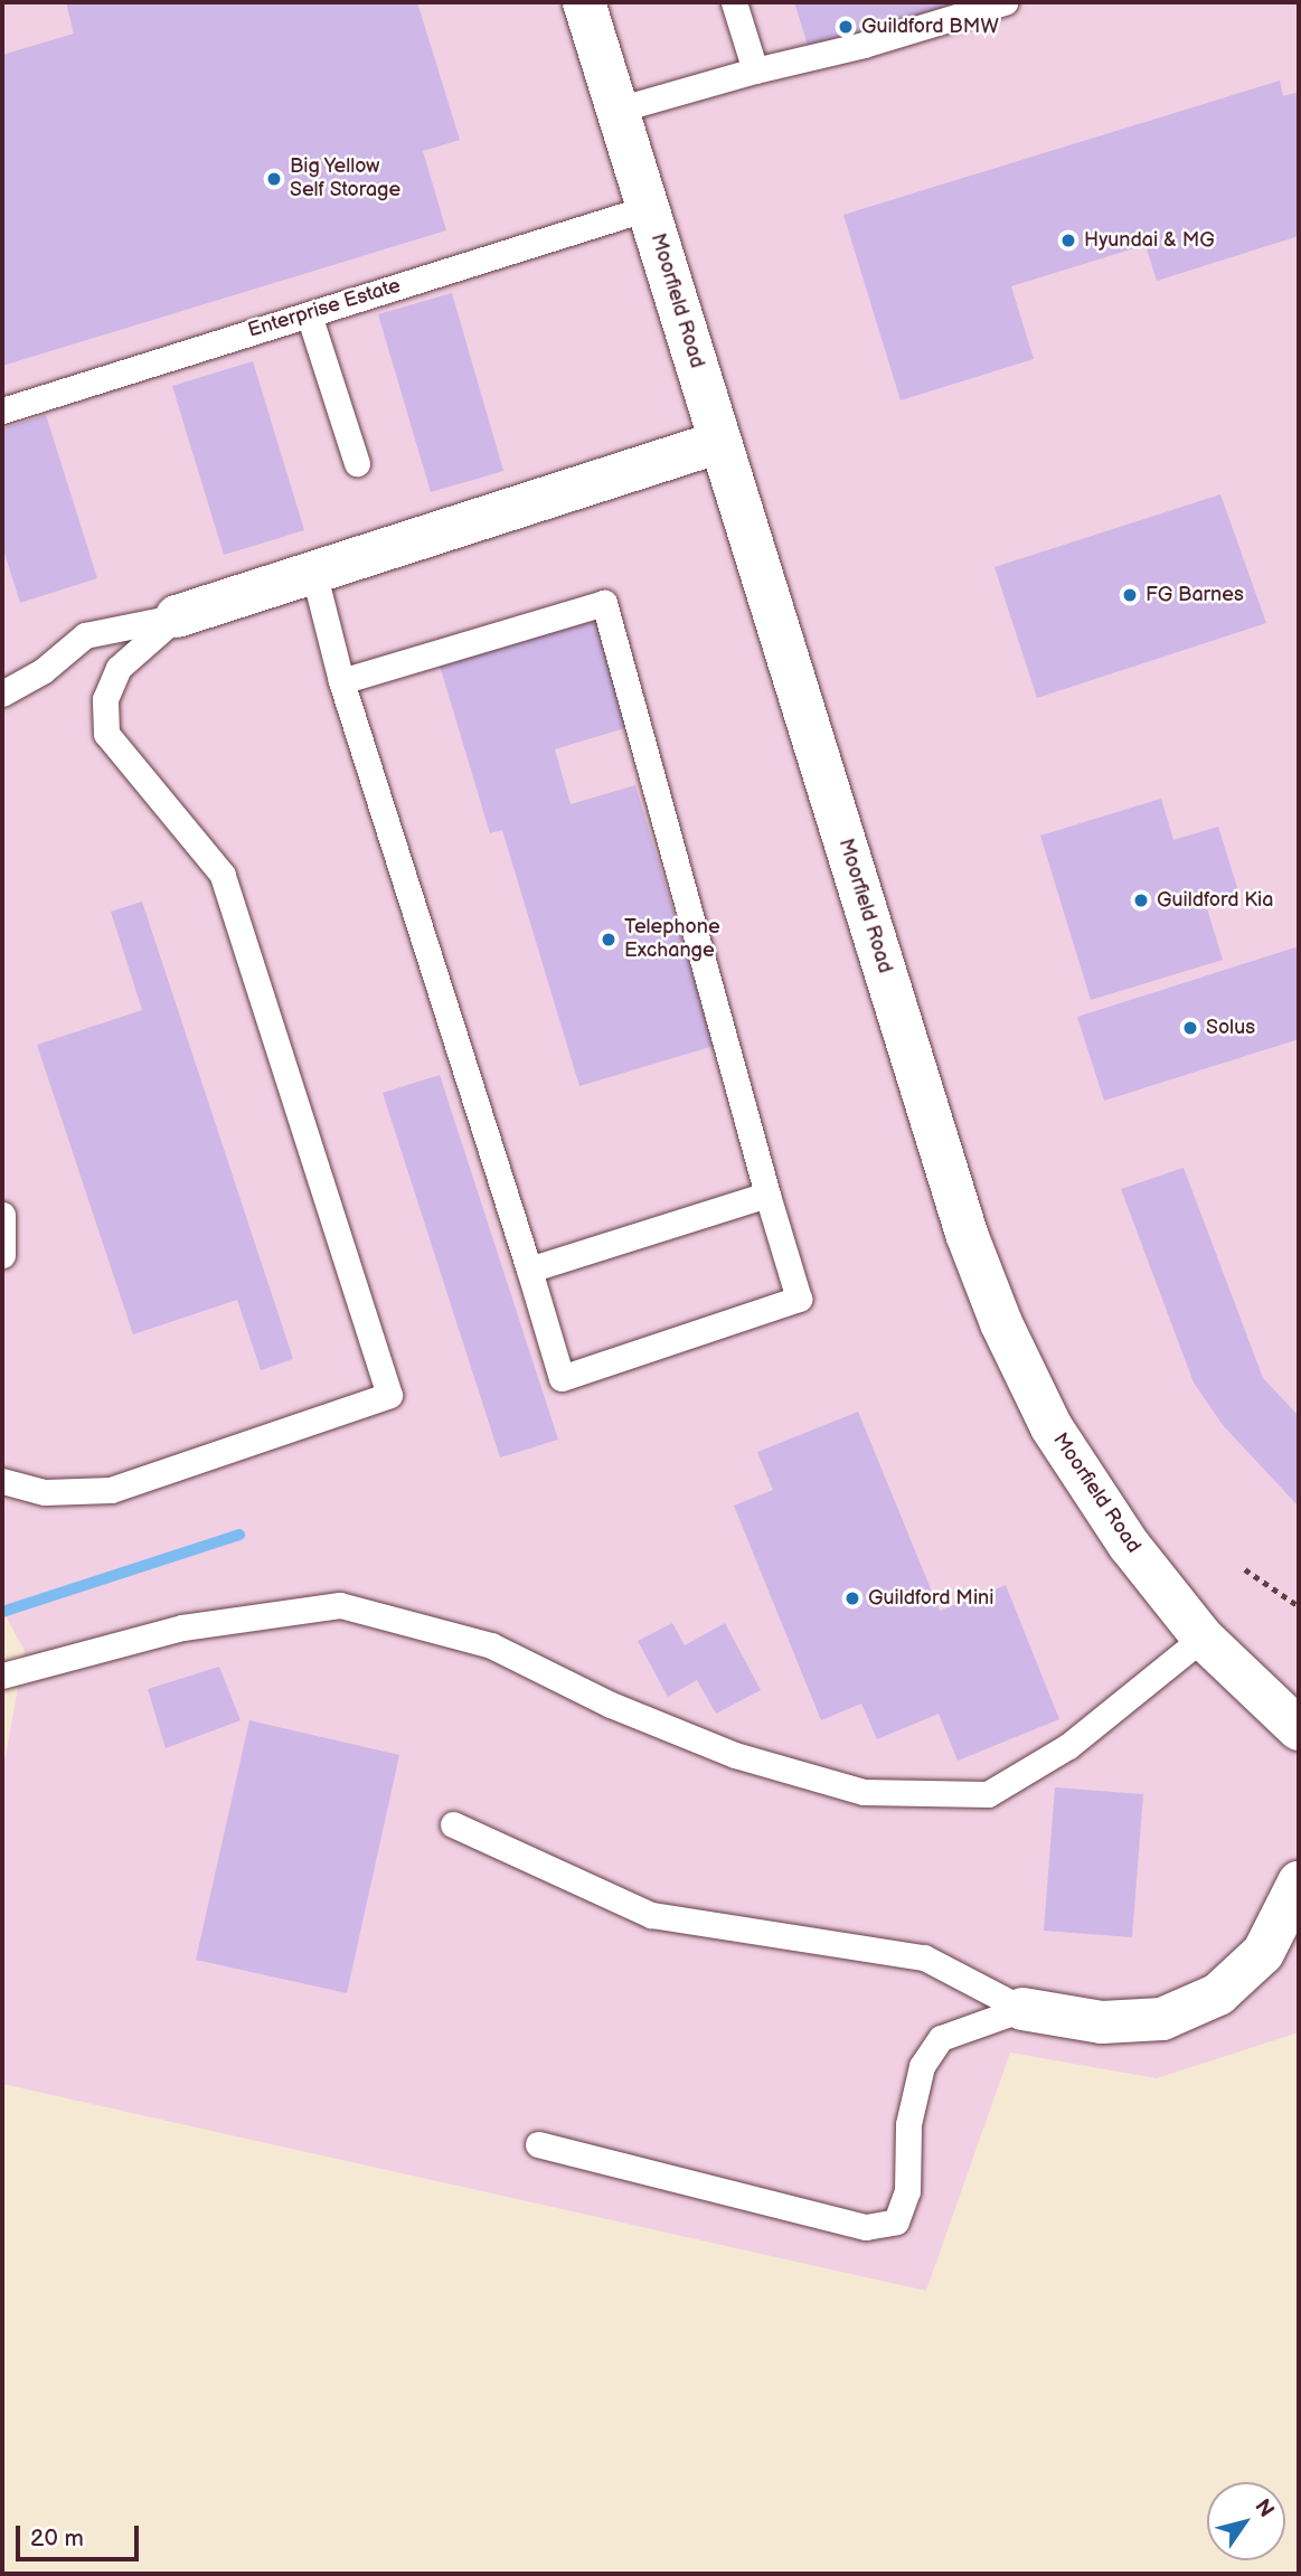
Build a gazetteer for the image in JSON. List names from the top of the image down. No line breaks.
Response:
{"streets":{"street":["Moorfield Road"],"lane":["Enterprise Estate"]},"crossings":[["Moorfield Road","Enterprise Estate"]],"places":["Guildford BMW","Big Yellow Self Storage","Hyundai & MG","FG Barnes","Guildford Kia","Telephone Exchange","Solus","Guildford Mini"],"scale_bar":"20 m","north":"top right"}
